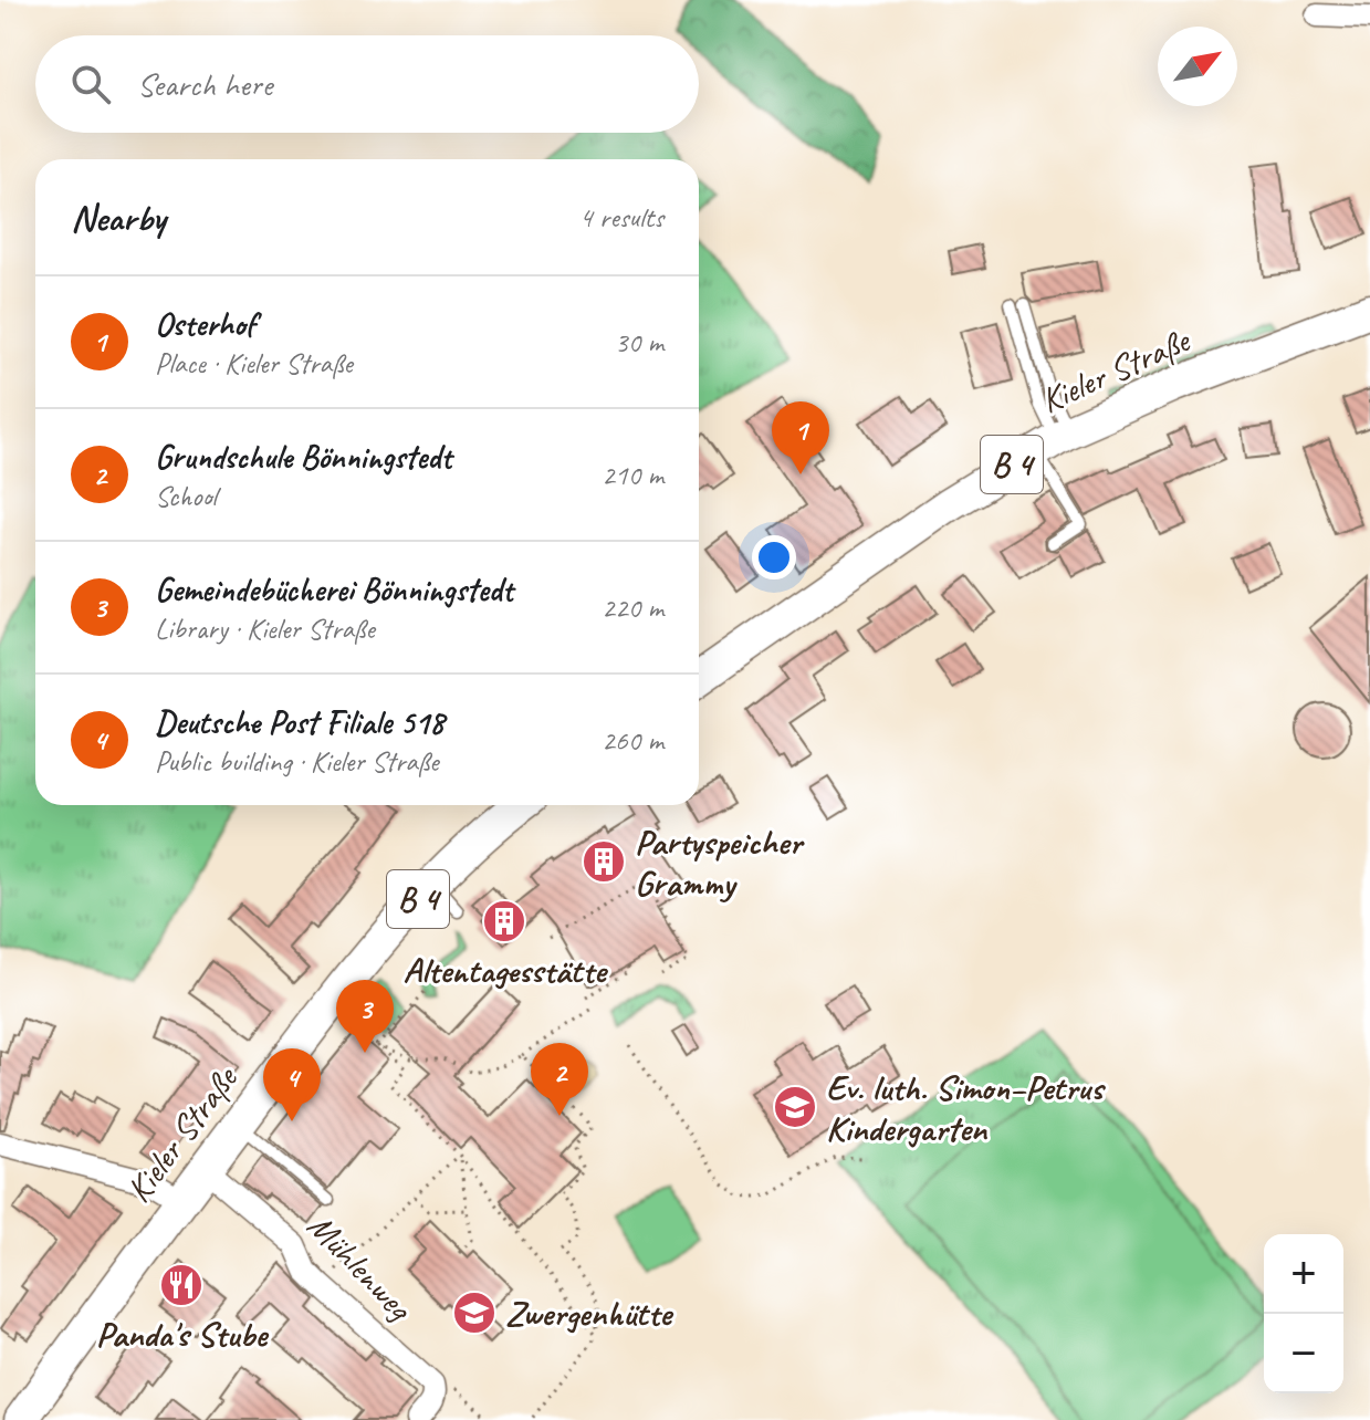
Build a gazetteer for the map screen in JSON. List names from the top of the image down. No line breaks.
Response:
{"streets":{"main road":["Kieler Straße","B 4"],"street":["Mühlenweg"]},"crossings":[["Kieler Straße","Mühlenweg"]],"places":{"building":["Partyspeicher Grammy","Altentagesstätte"],"school or university":["Ev. luth. Simon–Petrus Kindergarten","Zwergenhütte"],"restaurant":["Panda's Stube"]},"north":"top right","page":{"search":"Search here","heading":["Nearby","4 results"],"list":[{"mark":"1","name":"Osterhof","note":"Place · Kieler Straße","value":"30 m"},{"mark":"2","name":"Grundschule Bönningstedt","note":"School","value":"210 m"},{"mark":"3","name":"Gemeindebücherei Bönningstedt","note":"Library · Kieler Straße","value":"220 m"},{"mark":"4","name":"Deutsche Post Filiale 518","note":"Public building · Kieler Straße","value":"260 m"}],"pins":["1","3","2","4"],"map_buttons":["+","−"]}}
